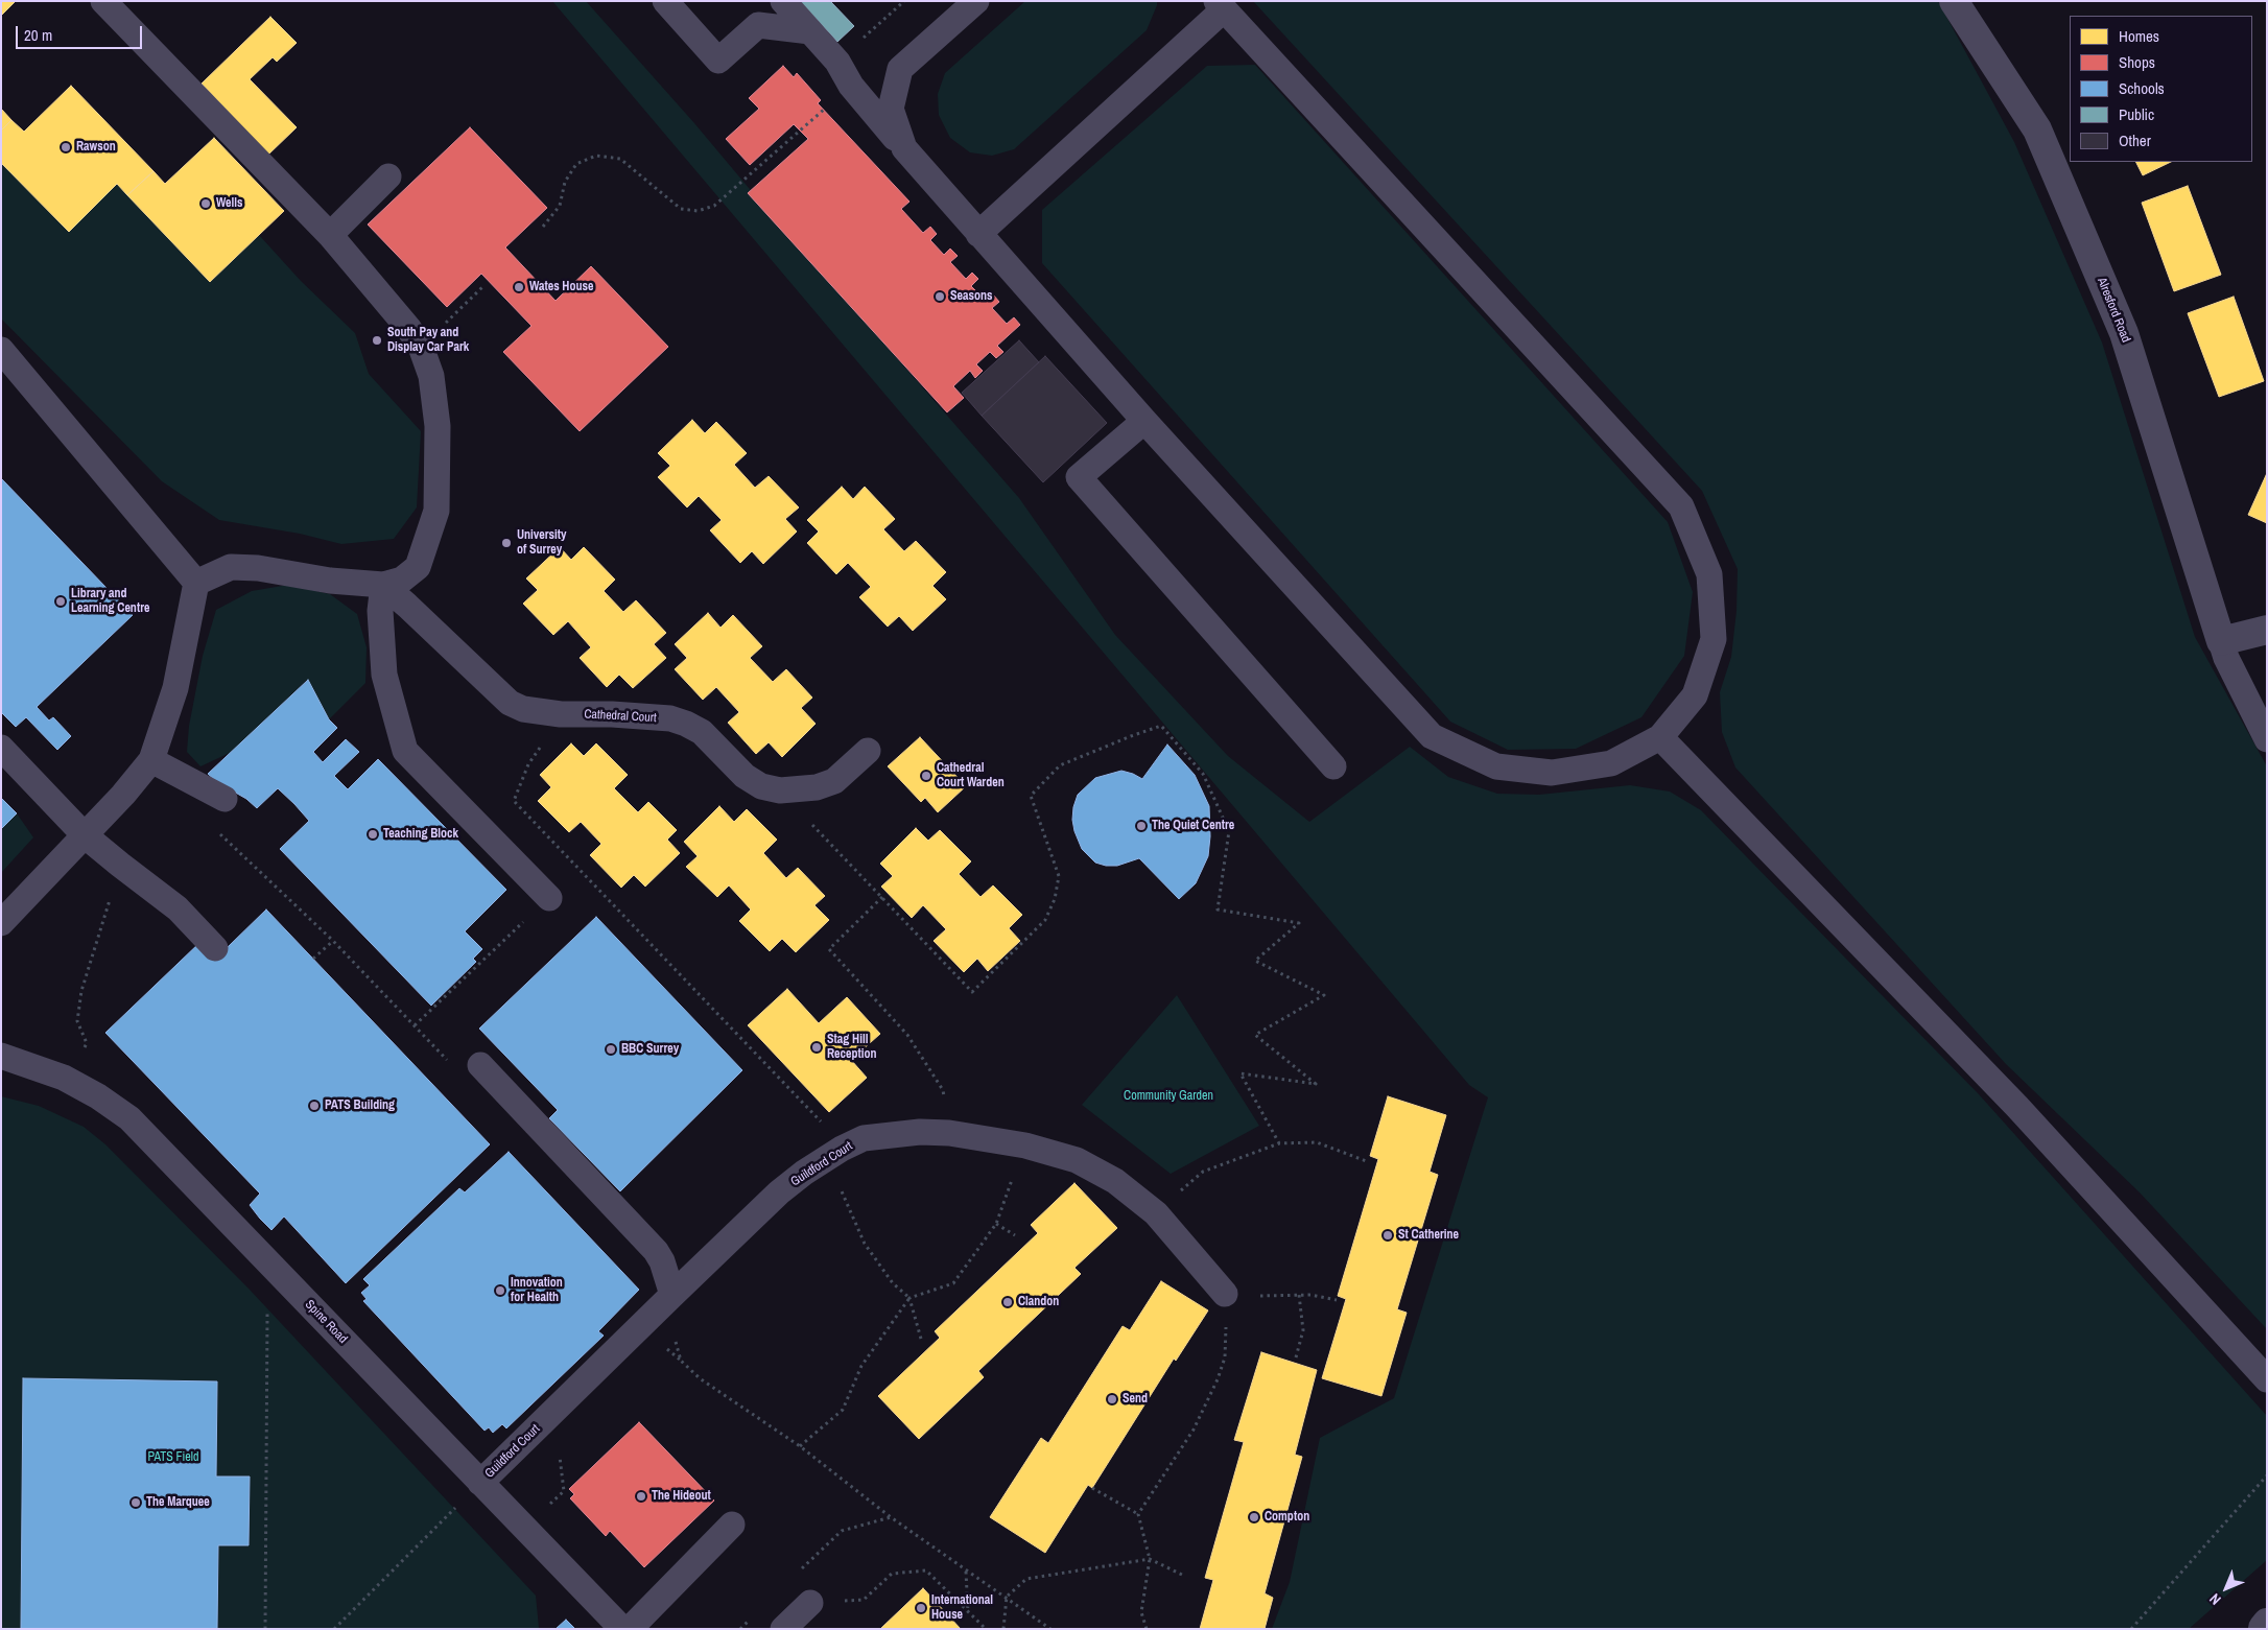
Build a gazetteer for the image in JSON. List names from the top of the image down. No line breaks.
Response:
{"streets":{"street":["Alresford Road"],"lane":["Cathedral Court","Guildford Court","Spine Road"]},"crossings":[["Guildford Court","Spine Road"]],"parks":["Community Garden","PATS Field"],"places":["Rawson","Wells","Wates House","Seasons","South Pay and Display Car Park","University of Surrey","Library and Learning Centre","Cathedral Court Warden","The Quiet Centre","Teaching Block","Stag Hill Reception","BBC Surrey","PATS Building","St Catherine","Innovation for Health","Clandon","Send","The Hideout","The Marquee","Compton","International House"],"legend":["Homes","Shops","Schools","Public","Other"],"scale_bar":"20 m","north":"bottom left"}
